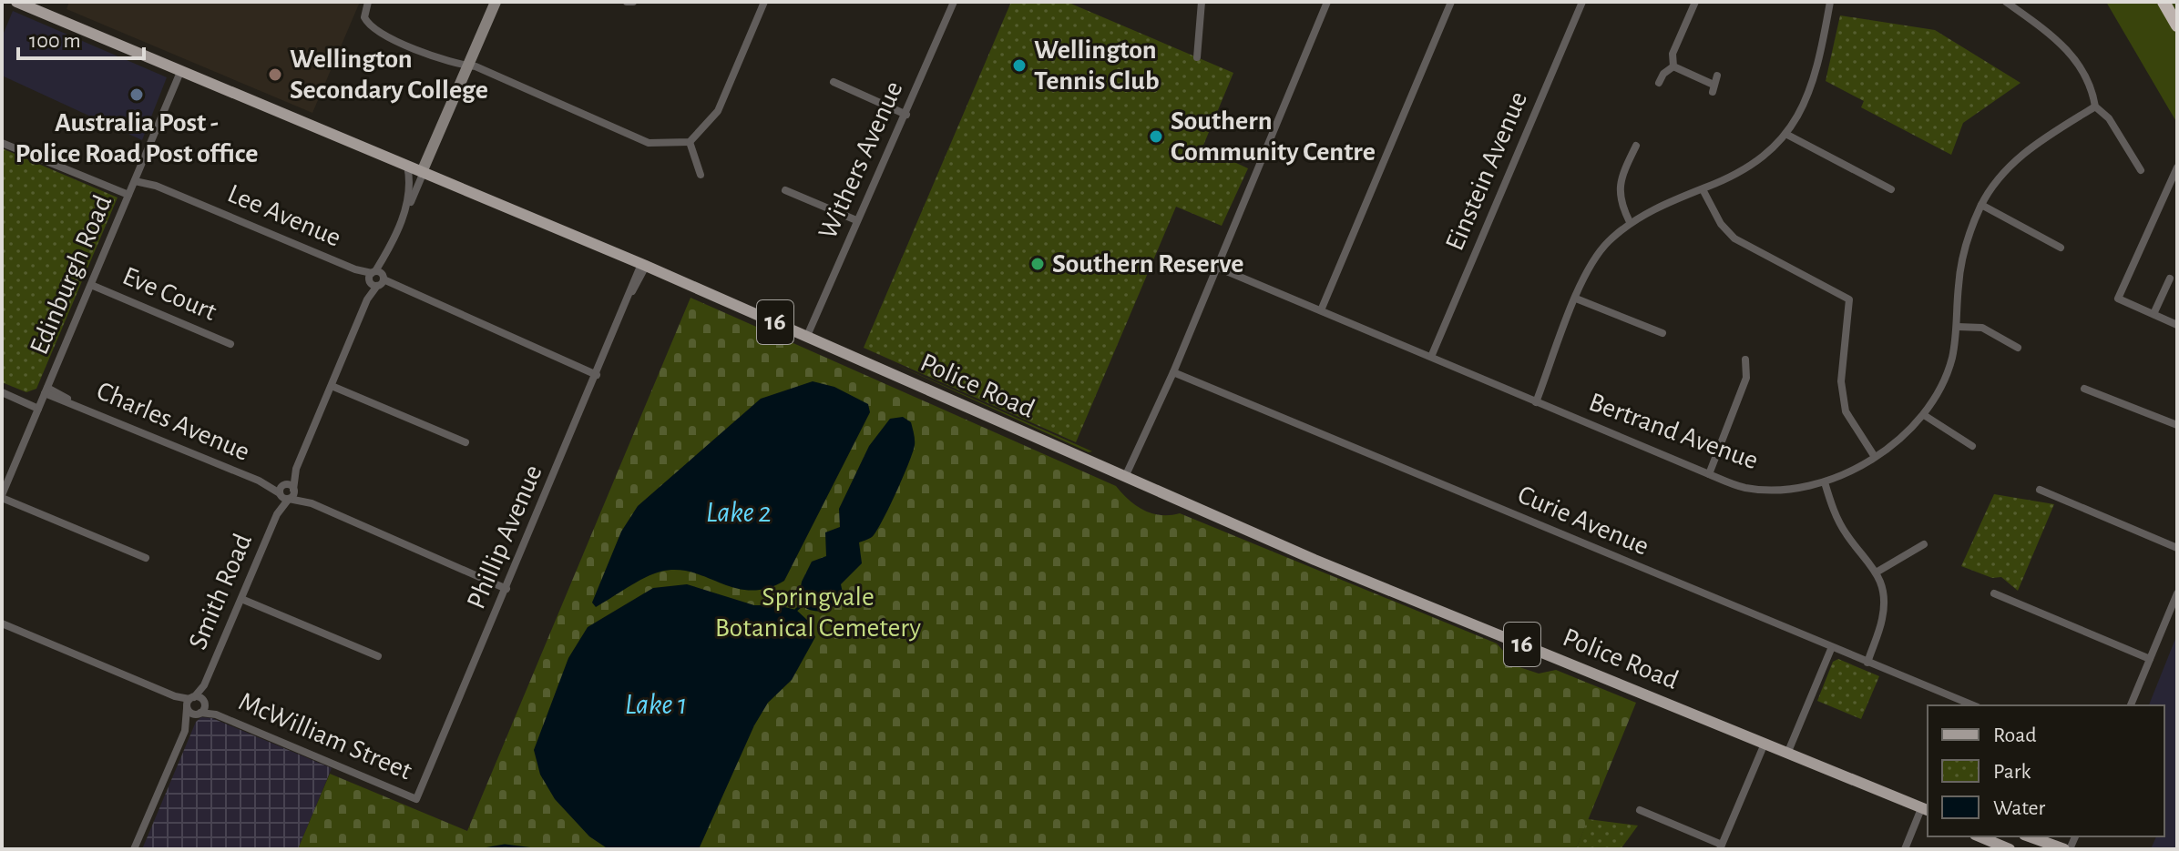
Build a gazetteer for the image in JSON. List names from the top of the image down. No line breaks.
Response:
{"streets":{"main road":["16","Police Road"],"street":["Withers Avenue","Einstein Avenue","Lee Avenue","Edinburgh Road","Eve Court","Charles Avenue","Bertrand Avenue","Curie Avenue","Phillip Avenue","Smith Road","McWilliam Street"]},"crossings":[["Withers Avenue","Police Road"],["Einstein Avenue","Bertrand Avenue"],["Lee Avenue","Edinburgh Road"],["Lee Avenue","Phillip Avenue"],["Lee Avenue","Smith Road"],["Edinburgh Road","Eve Court"],["Edinburgh Road","Police Road"],["Edinburgh Road","Charles Avenue"],["Police Road","Phillip Avenue"],["Police Road","Smith Road"],["Charles Avenue","Smith Road"],["Phillip Avenue","McWilliam Street"],["Smith Road","McWilliam Street"]],"water":["Lake 2","Lake 1"],"parks":["Springvale Botanical Cemetery"],"places":["Wellington Tennis Club","Wellington Secondary College","Australia Post - Police Road Post office","Southern Community Centre","Southern Reserve"],"legend":["Road","Park","Water"],"scale_bar":"100 m"}
